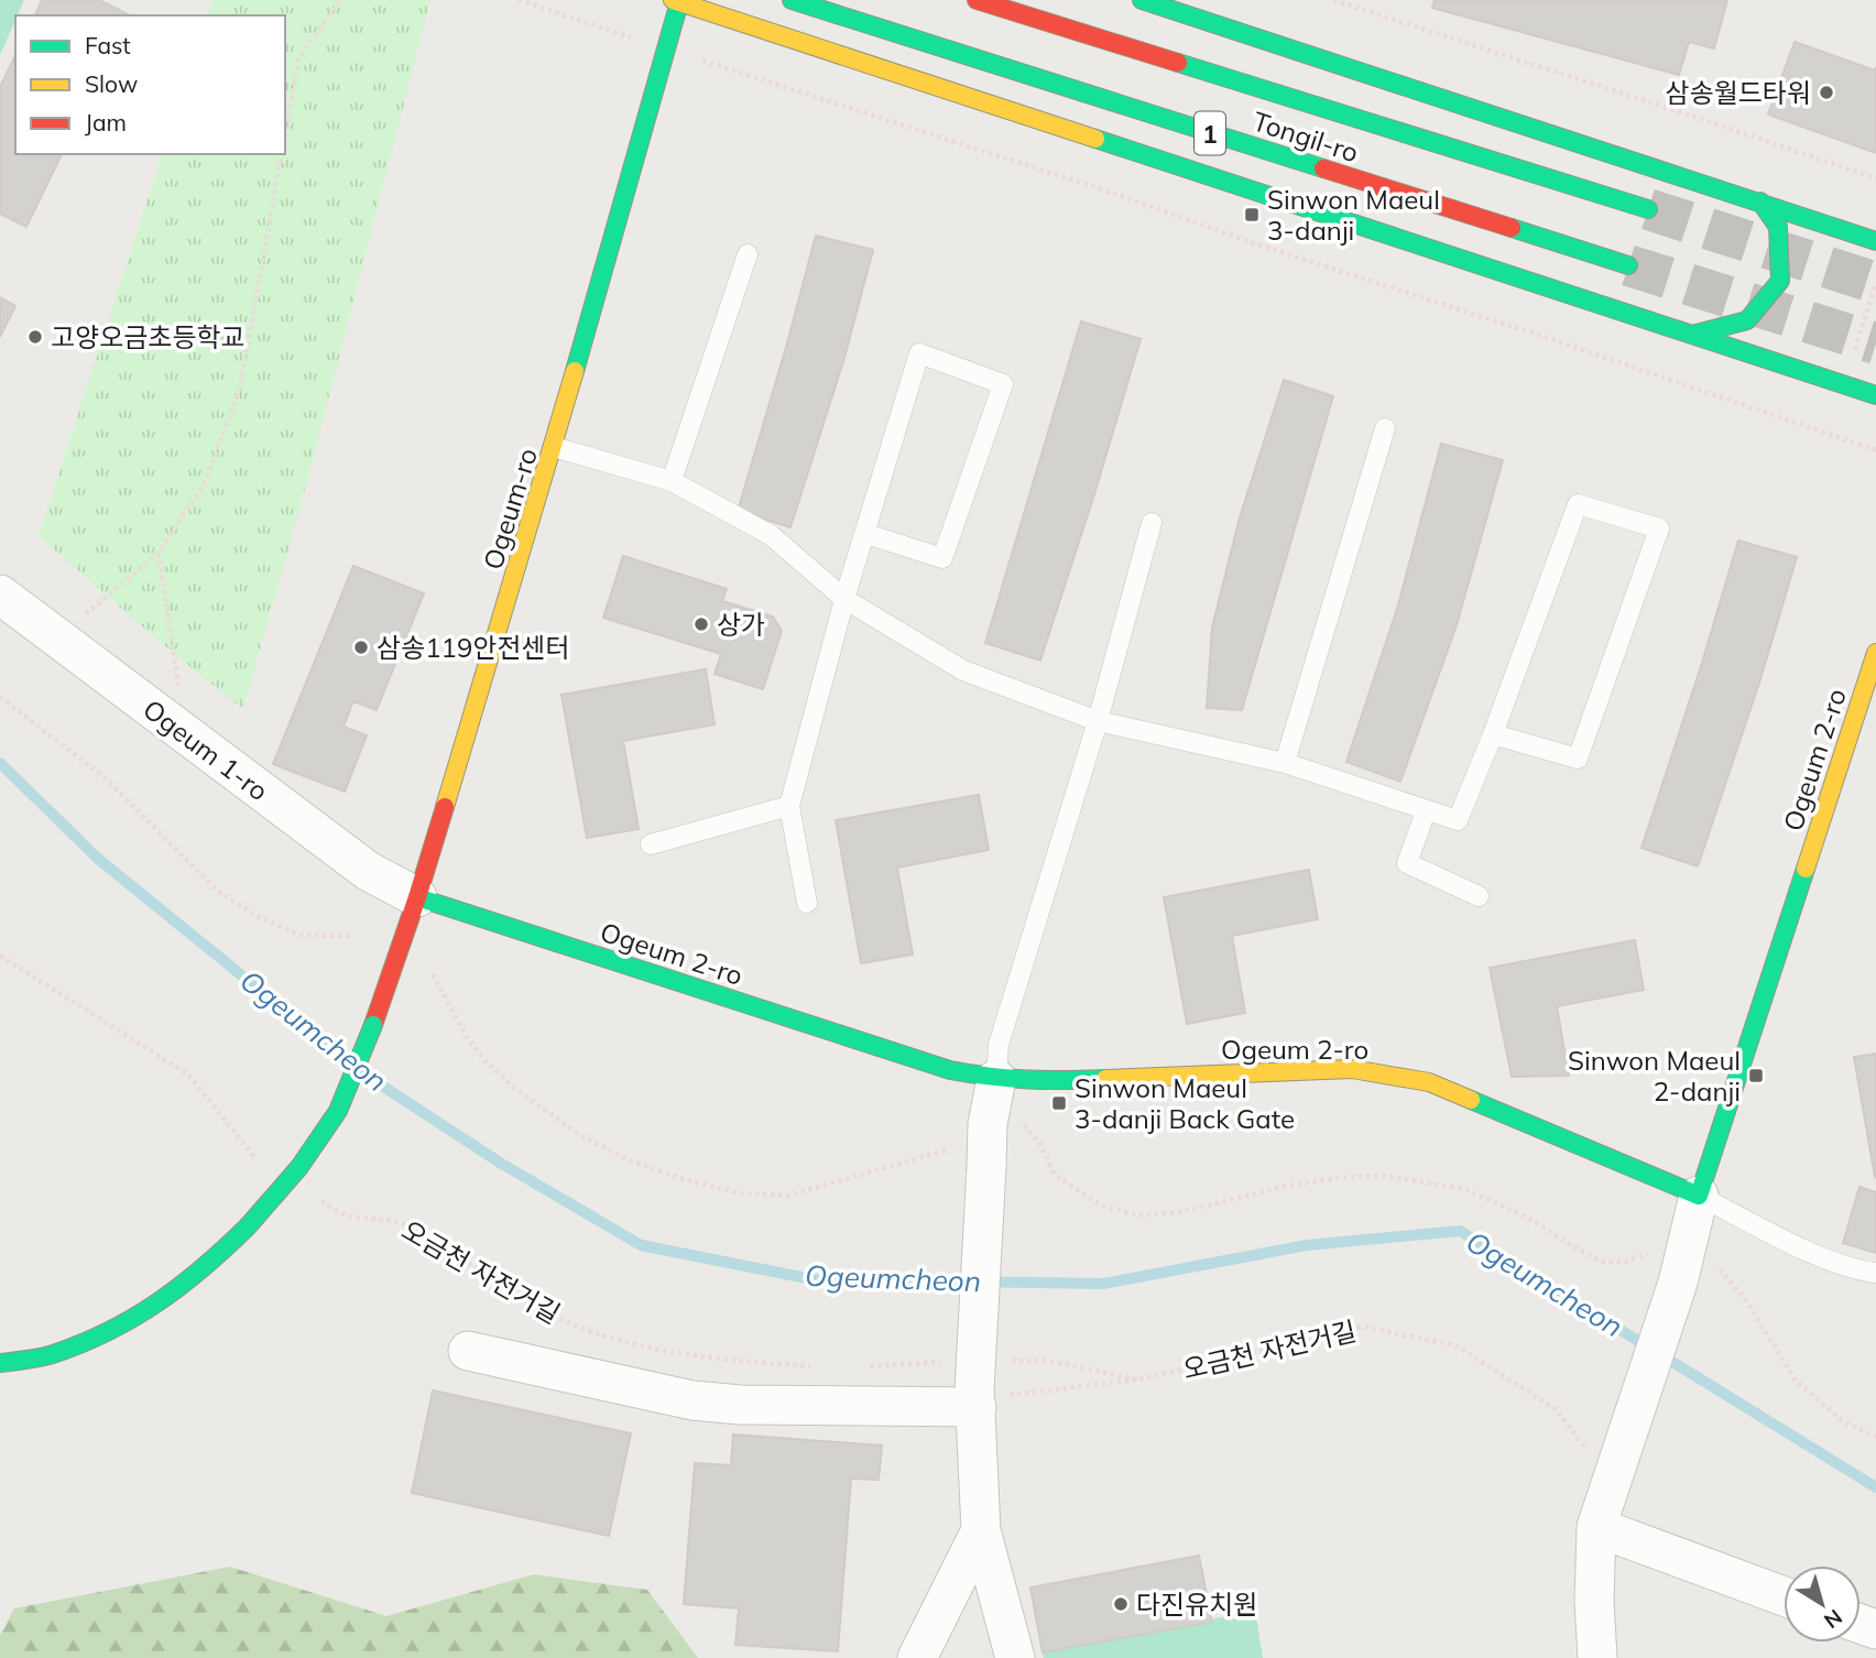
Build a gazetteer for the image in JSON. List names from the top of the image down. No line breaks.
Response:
{"streets":{"main road":["1","Tongil-ro","Ogeum-ro","Ogeum 2-ro"],"street":["Ogeum 1-ro"],"path":["오금천 자전거길"]},"crossings":[["Ogeum-ro","Ogeum 1-ro"],["Ogeum-ro","Ogeum 2-ro"],["Ogeum 1-ro","Ogeum 2-ro"]],"water":["Ogeumcheon"],"places":{"other":["삼송월드타워","고양오금초등학교","상가","삼송119안전센터","다진유치원"],"transit":["Sinwon Maeul 3-danji","Sinwon Maeul 2-danji","Sinwon Maeul 3-danji Back Gate"]},"legend":["Fast","Slow","Jam"],"north":"bottom right"}
